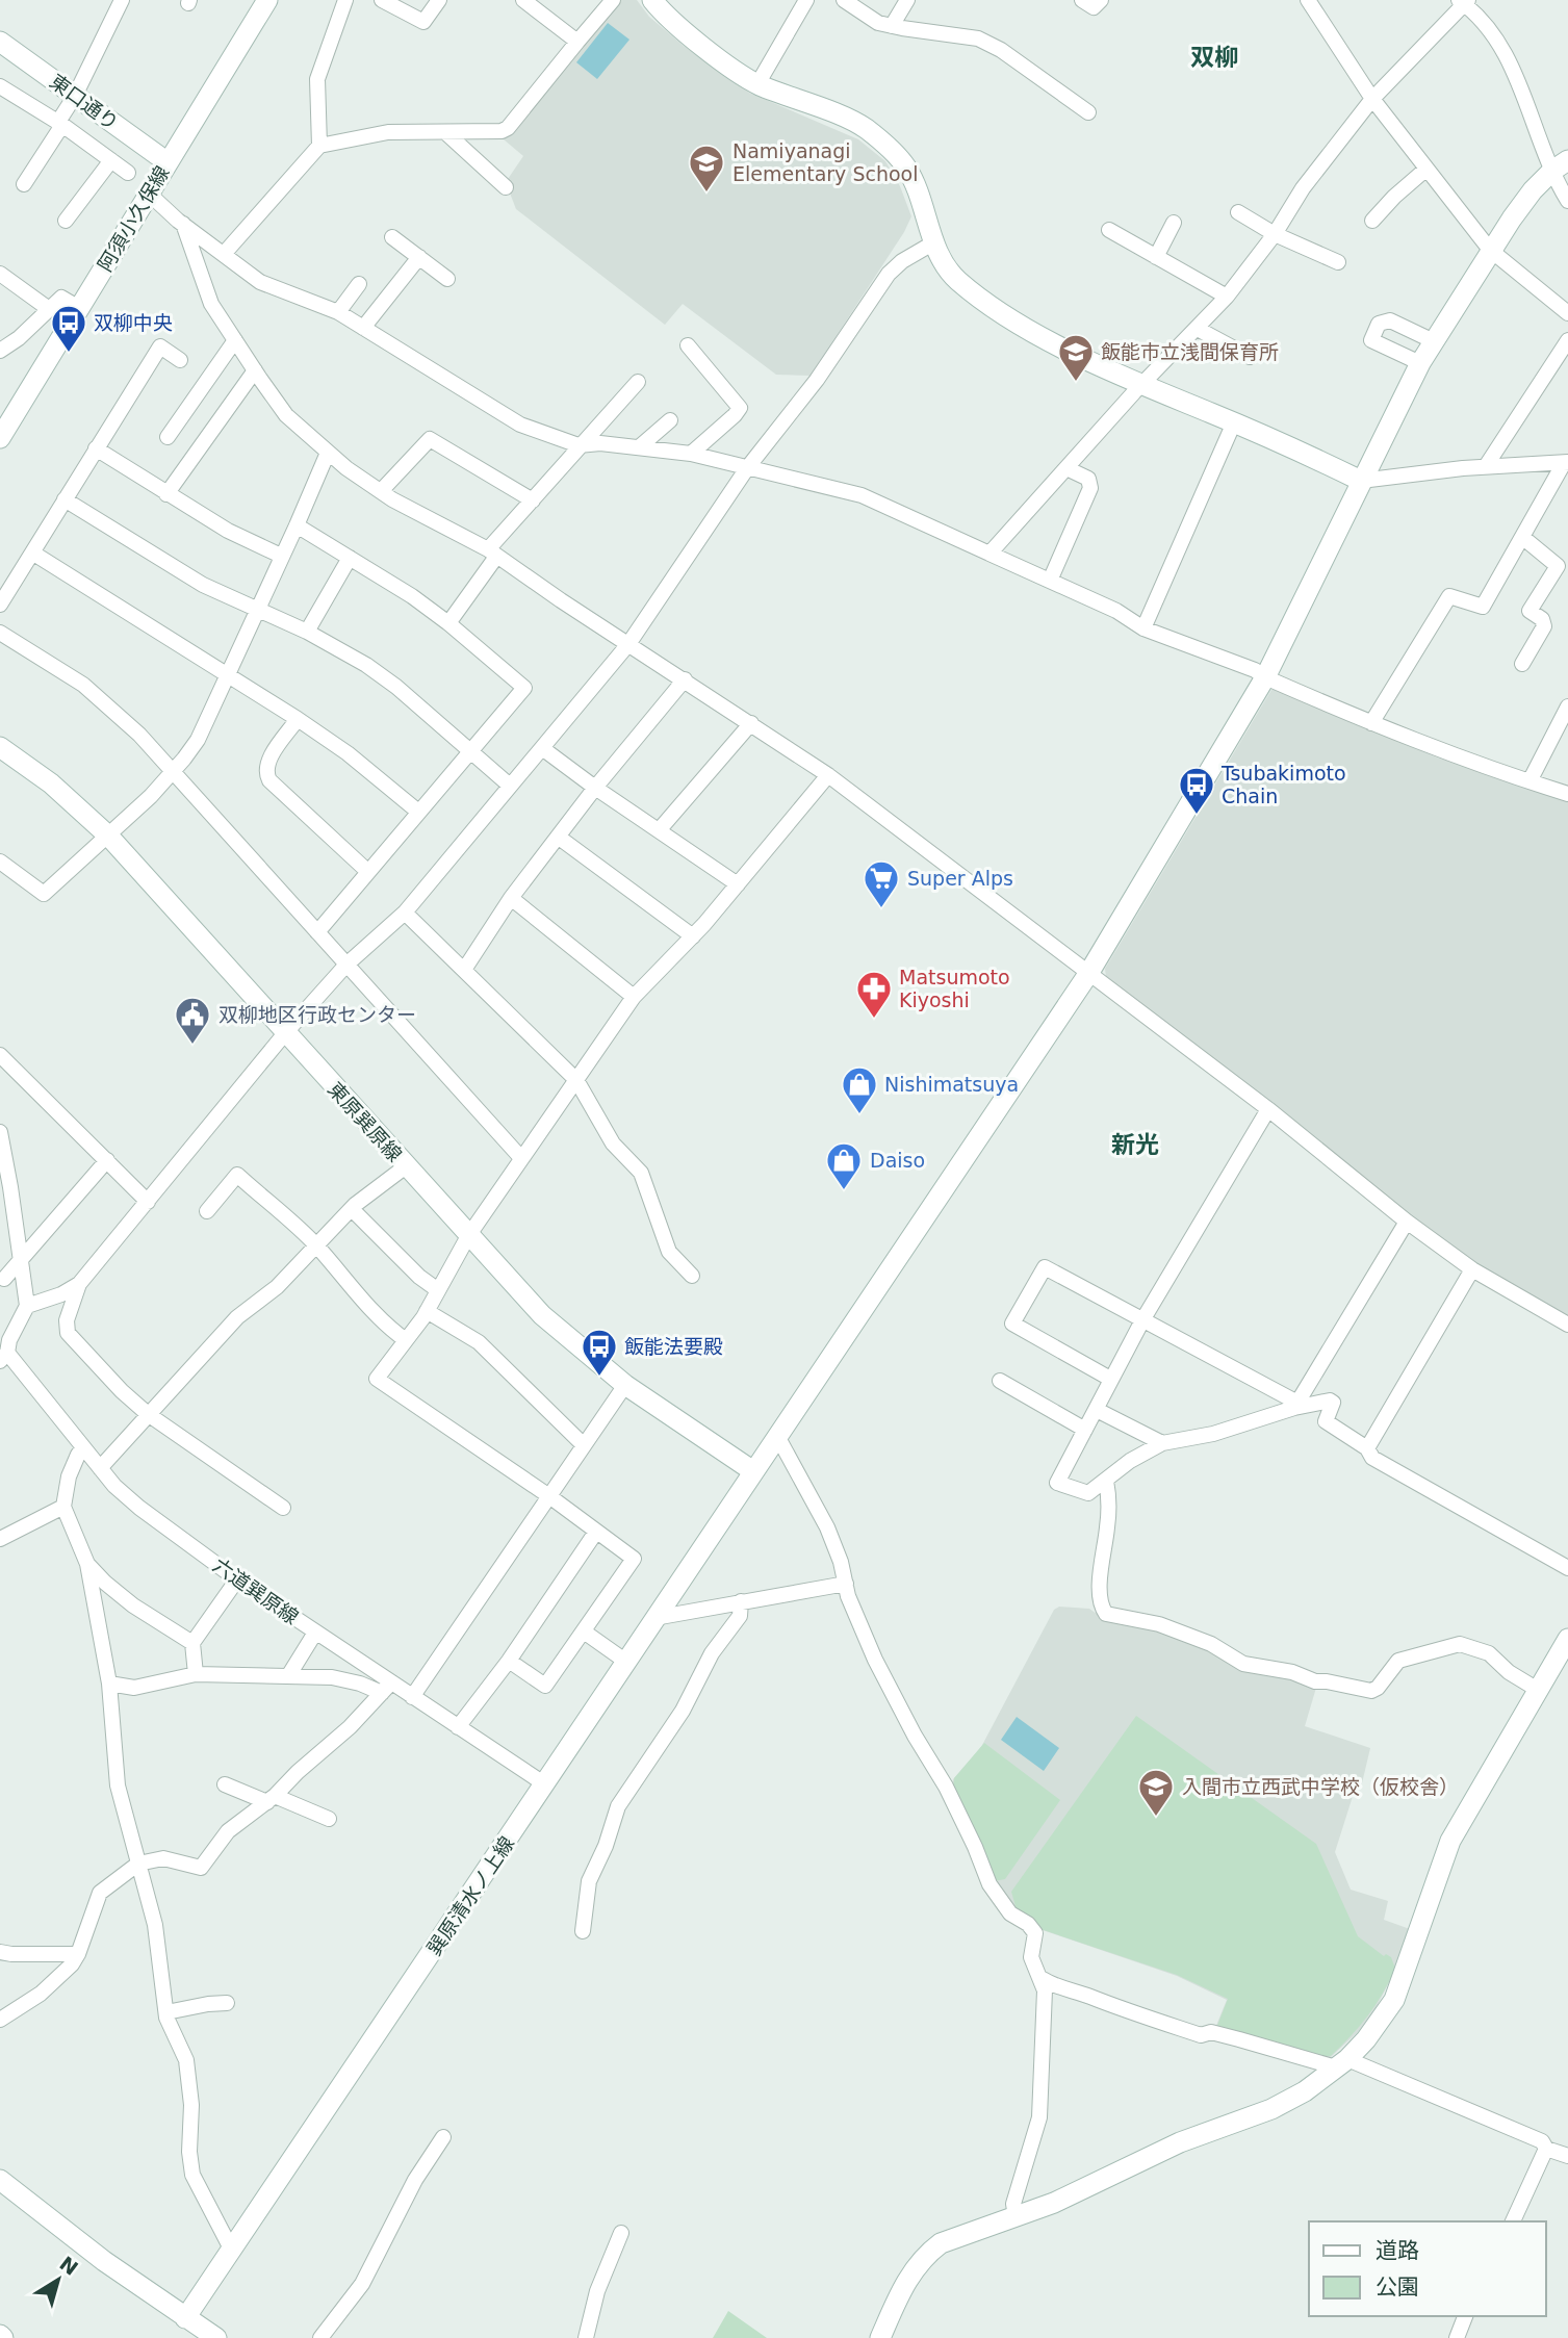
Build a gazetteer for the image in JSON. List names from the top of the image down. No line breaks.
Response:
{"streets":{"street":["東口通り","阿須小久保線","東原巽原線","六道巽原線","巽原清水ノ上線"]},"crossings":[["東口通り","阿須小久保線"],["東原巽原線","巽原清水ノ上線"],["六道巽原線","巽原清水ノ上線"]],"districts":["双柳","新光"],"places":{"school or university":["Namiyanagi Elementary School","飯能市立浅間保育所","入間市立西武中学校（仮校舎）"],"bus stop":["双柳中央","Tsubakimoto Chain","飯能法要殿"],"supermarket":["Super Alps"],"pharmacy":["Matsumoto Kiyoshi"],"public building":["双柳地区行政センター"],"shop":["Nishimatsuya","Daiso"]},"legend":["道路","公園"],"north":"top right"}
